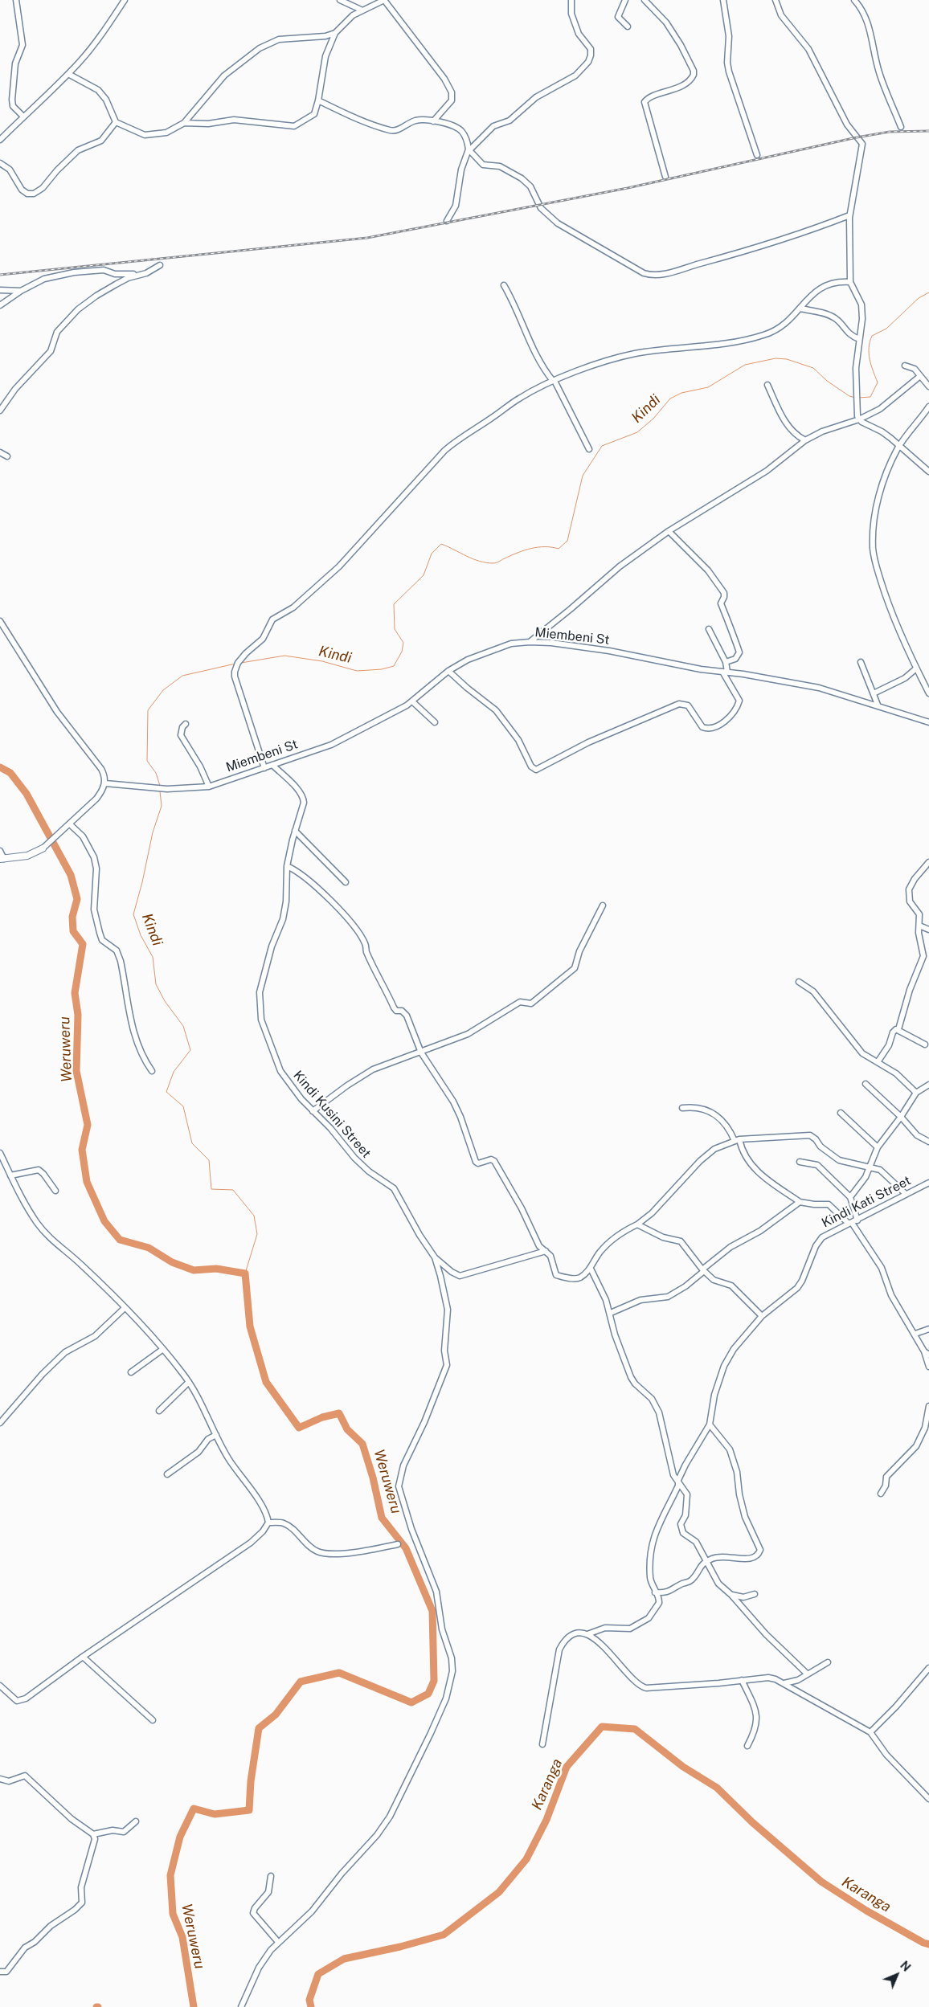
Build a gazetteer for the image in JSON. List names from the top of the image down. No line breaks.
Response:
{"streets":{"street":["Miembeni St","Kindi Kusini Street","Kindi Kati Street"]},"crossings":[["Miembeni St","Kindi Kusini Street"]],"water":["Kindi","Weruweru","Karanga"],"north":"top right"}
